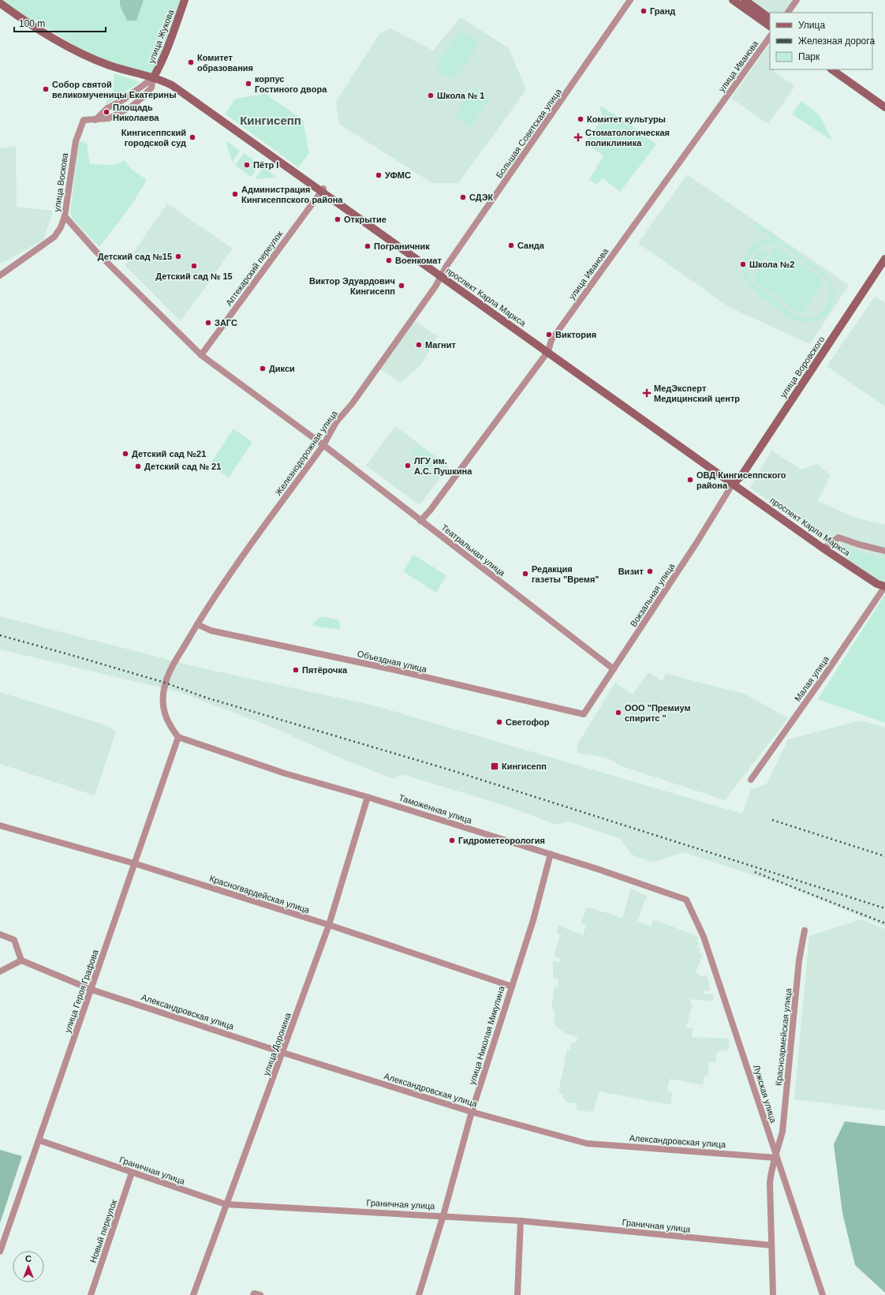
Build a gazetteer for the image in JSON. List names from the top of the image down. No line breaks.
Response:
{"streets":{"main road":["улица Жукова","проспект Карла Маркса","улица Воровского"],"street":["улица Иванова","Большая Советская улица","улица Воскова","Аптекарский переулок","Железнодорожная улица","Театральная улица","Вокзальная улица","Объездная улица","Малая улица","Таможенная улица","Красногвардейская улица","улица Героя Графова","Александровская улица","улица Николая Микулина","Красноармейская улица","улица Доронина","Лужская улица","Граничная улица","Новый переулок"]},"crossings":[["улица Жукова","проспект Карла Маркса"],["улица Иванова","проспект Карла Маркса"],["улица Иванова","Театральная улица"],["Большая Советская улица","проспект Карла Маркса"],["Большая Советская улица","Железнодорожная улица"],["Аптекарский переулок","проспект Карла Маркса"],["проспект Карла Маркса","улица Воровского"],["проспект Карла Маркса","Железнодорожная улица"],["проспект Карла Маркса","Вокзальная улица"],["проспект Карла Маркса","Малая улица"],["улица Воровского","Вокзальная улица"],["Железнодорожная улица","Театральная улица"],["Железнодорожная улица","Объездная улица"],["Железнодорожная улица","Таможенная улица"],["Железнодорожная улица","улица Героя Графова"],["Театральная улица","Вокзальная улица"],["Вокзальная улица","Объездная улица"],["Таможенная улица","улица Героя Графова"],["Таможенная улица","улица Николая Микулина"],["Таможенная улица","улица Доронина"],["Таможенная улица","Лужская улица"],["Красногвардейская улица","улица Героя Графова"],["Красногвардейская улица","улица Николая Микулина"],["Красногвардейская улица","улица Доронина"],["улица Героя Графова","Александровская улица"],["улица Героя Графова","Граничная улица"],["Александровская улица","улица Николая Микулина"],["Александровская улица","Красноармейская улица"],["Александровская улица","улица Доронина"],["Александровская улица","Лужская улица"],["улица Николая Микулина","Граничная улица"],["Красноармейская улица","Лужская улица"],["Красноармейская улица","Граничная улица"],["улица Доронина","Граничная улица"],["Граничная улица","Новый переулок"]],"districts":["Кингисепп"],"places":{"other":["Гранд","Комитет образования","корпус Гостиного двора","Собор святой великомученицы Екатерины","Школа № 1","Площадь Николаева","Комитет культуры","Кингисеппский городской суд","Пётр I","УФМС","Администрация Кингисеппского района","СДЭК","Открытие","Санда","Пограничник","Детский сад №15","Военкомат","Школа №2","Детский сад № 15","Виктор Эдуардович Кингисепп","ЗАГС","Виктория","Магнит","Дикси","Детский сад №21","ЛГУ им. А.С. Пушкина","Детский сад № 21","ОВД Кингисеппского района","Визит","Редакция газеты \"Время\"","Пятёрочка","ООО \"Премиум спиритс \"","Светофор","Гидрометеорология"],"health":["Стоматологическая поликлиника","МедЭксперт Медицинский центр"],"transit":["Кингисепп"]},"legend":["Улица","Железная дорога","Парк"],"scale_bar":"100 m","north":"top"}
